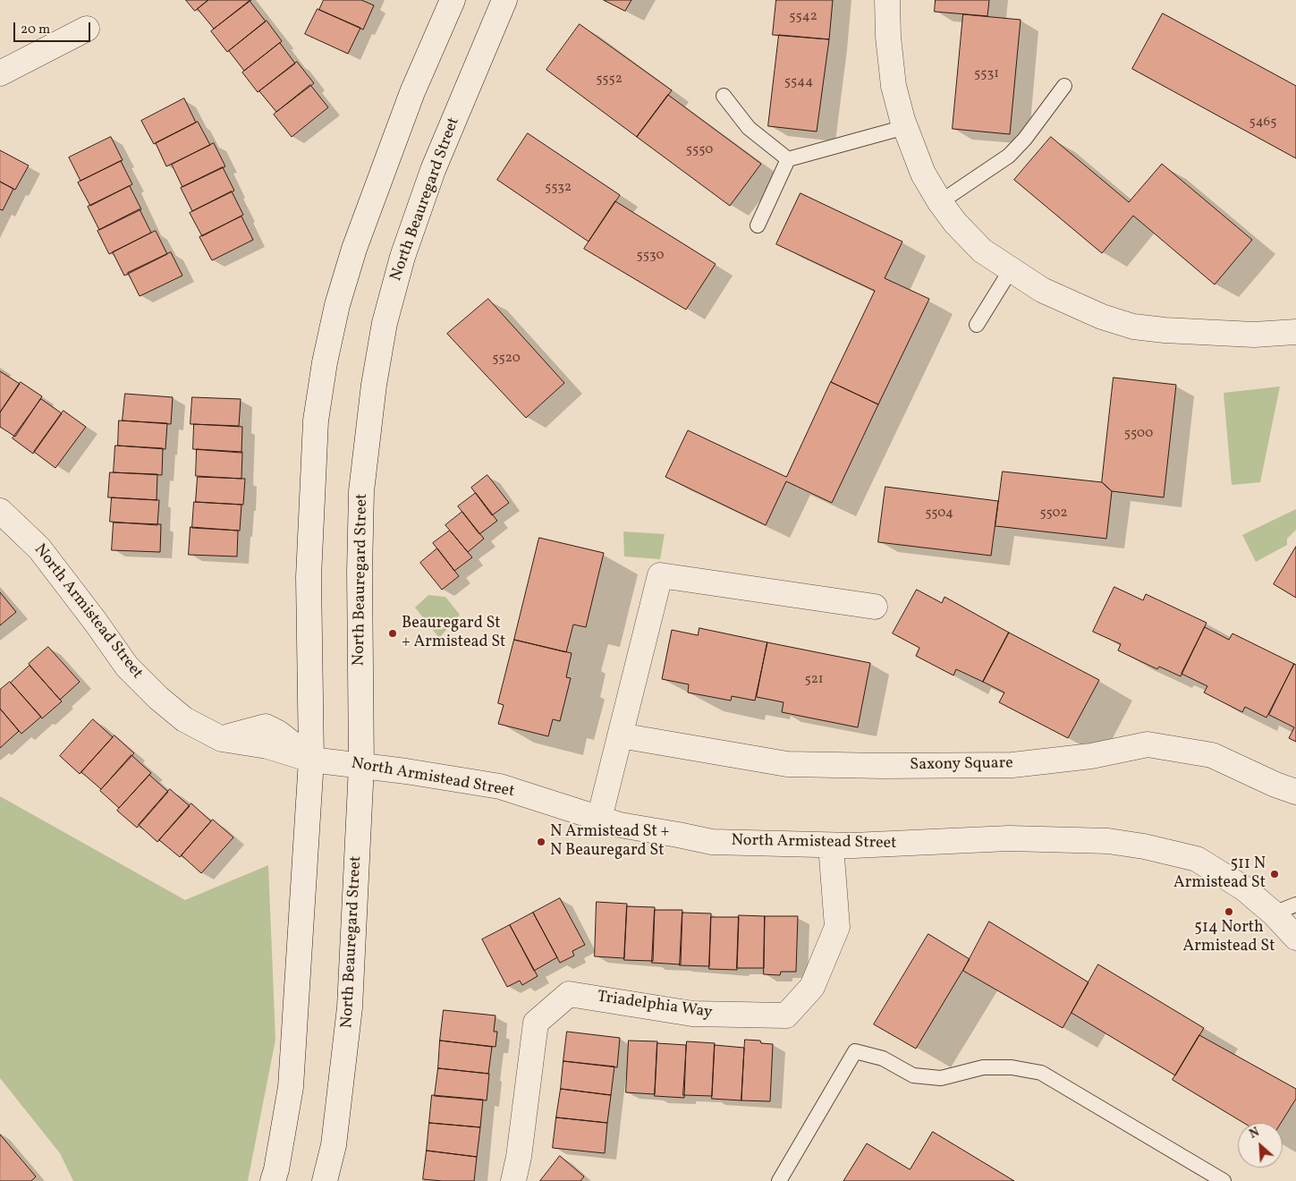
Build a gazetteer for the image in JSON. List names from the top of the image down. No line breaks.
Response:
{"streets":{"street":["North Beauregard Street","North Armistead Street","Saxony Square","Triadelphia Way"]},"crossings":[["North Beauregard Street","North Armistead Street"],["North Armistead Street","Triadelphia Way"]],"places":["Beauregard St + Armistead St","N Armistead St + N Beauregard St","511 N Armistead St","514 North Armistead St"],"house_numbers":["5542","5531","5552","5544","5465","5550","5532","5530","5520","5500","5504","5502","521"],"scale_bar":"20 m","north":"top left"}
